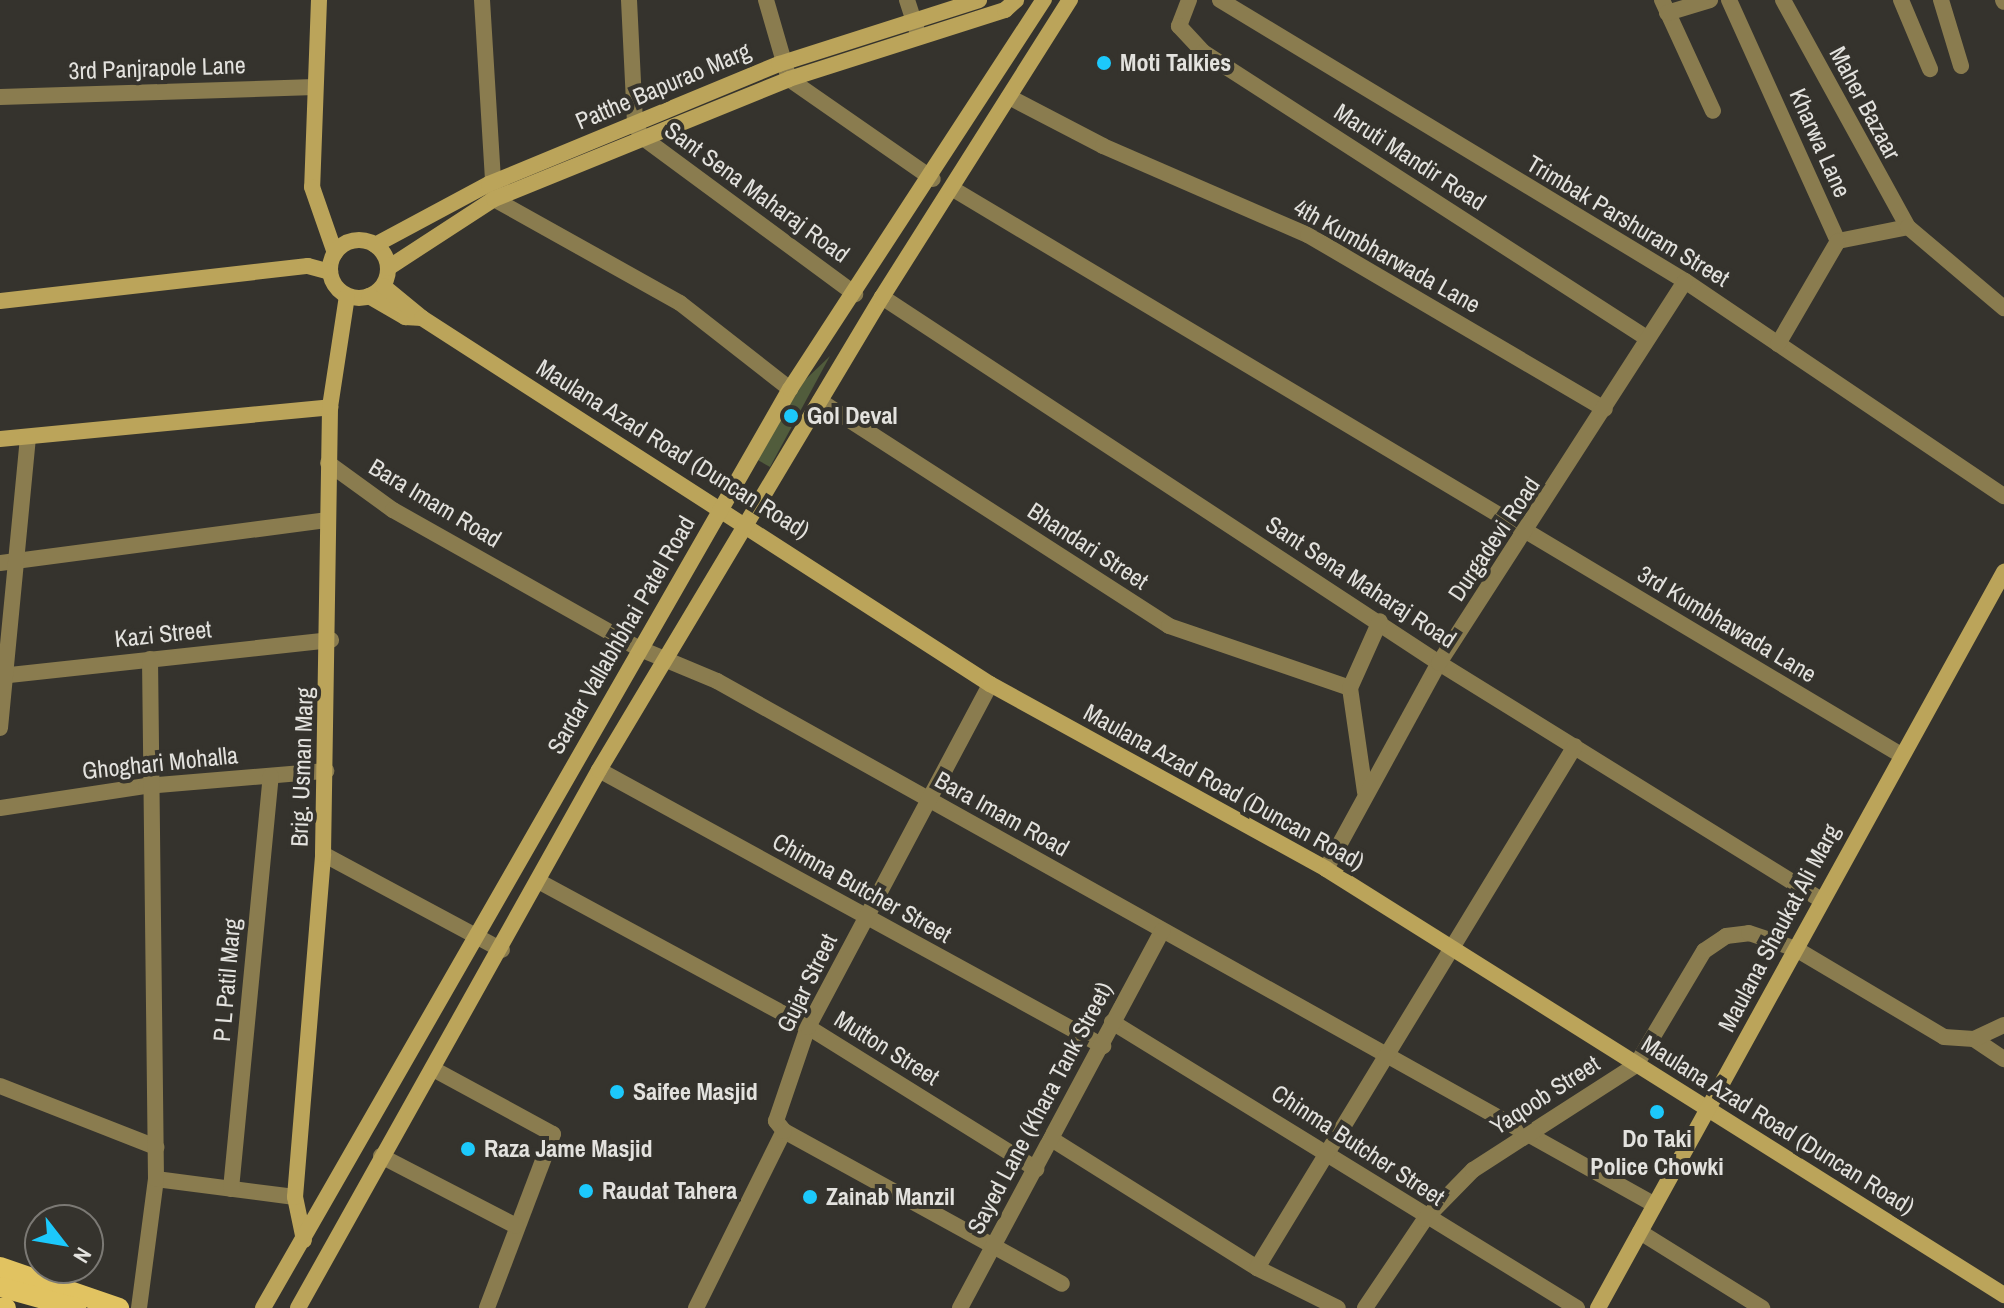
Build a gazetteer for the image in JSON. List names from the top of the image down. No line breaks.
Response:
{"streets":{"main road":["Patthe Bapurao Marg","Maulana Azad Road (Duncan Road)","Sardar Vallabhbhai Patel Road","Brig. Usman Marg","Maulana Shaukat Ali Marg"],"street":["3rd Panjrapole Lane","Maher Bazaar","Kharwa Lane","Maruti Mandir Road","Sant Sena Maharaj Road","Trimbak Parshuram Street","4th Kumbharwada Lane","Bara Imam Road","Durgadevi Road","Bhandari Street","3rd Kumbhawada Lane","Kazi Street","Ghoghari Mohalla","Chimna Butcher Street","P L Patil Marg","Gujar Street","Mutton Street","Yaqoob Street","Sayed Lane (Khara Tank Street)","Chinma Butcher Street"]},"crossings":[["Patthe Bapurao Marg","Sant Sena Maharaj Road"],["Patthe Bapurao Marg","Brig. Usman Marg"],["Maruti Mandir Road","Durgadevi Road"],["Sant Sena Maharaj Road","Durgadevi Road"],["Sant Sena Maharaj Road","Sardar Vallabhbhai Patel Road"],["Sant Sena Maharaj Road","Maulana Shaukat Ali Marg"],["Trimbak Parshuram Street","Durgadevi Road"],["4th Kumbharwada Lane","Durgadevi Road"],["4th Kumbharwada Lane","Sardar Vallabhbhai Patel Road"],["Maulana Azad Road (Duncan Road)","Durgadevi Road"],["Maulana Azad Road (Duncan Road)","Sardar Vallabhbhai Patel Road"],["Maulana Azad Road (Duncan Road)","Maulana Shaukat Ali Marg"],["Maulana Azad Road (Duncan Road)","Gujar Street"],["Maulana Azad Road (Duncan Road)","Yaqoob Street"],["Bara Imam Road","Sardar Vallabhbhai Patel Road"],["Bara Imam Road","Brig. Usman Marg"],["Bara Imam Road","Maulana Shaukat Ali Marg"],["Bara Imam Road","Gujar Street"],["Bara Imam Road","Yaqoob Street"],["Bara Imam Road","Sayed Lane (Khara Tank Street)"],["Durgadevi Road","3rd Kumbhawada Lane"],["Bhandari Street","Sardar Vallabhbhai Patel Road"],["3rd Kumbhawada Lane","Sardar Vallabhbhai Patel Road"],["3rd Kumbhawada Lane","Maulana Shaukat Ali Marg"],["Kazi Street","Brig. Usman Marg"],["Sardar Vallabhbhai Patel Road","Brig. Usman Marg"],["Sardar Vallabhbhai Patel Road","Chimna Butcher Street"],["Sardar Vallabhbhai Patel Road","Mutton Street"],["Ghoghari Mohalla","Brig. Usman Marg"],["Ghoghari Mohalla","P L Patil Marg"],["Chimna Butcher Street","Gujar Street"],["Chimna Butcher Street","Sayed Lane (Khara Tank Street)"],["Maulana Shaukat Ali Marg","Yaqoob Street"],["Gujar Street","Mutton Street"],["Mutton Street","Sayed Lane (Khara Tank Street)"],["Yaqoob Street","Chinma Butcher Street"],["Sayed Lane (Khara Tank Street)","Chinma Butcher Street"]],"places":["Moti Talkies","Gol Deval","Saifee Masjid","Do Taki Police Chowki","Raza Jame Masjid","Raudat Tahera","Zainab Manzil"],"north":"bottom right"}
